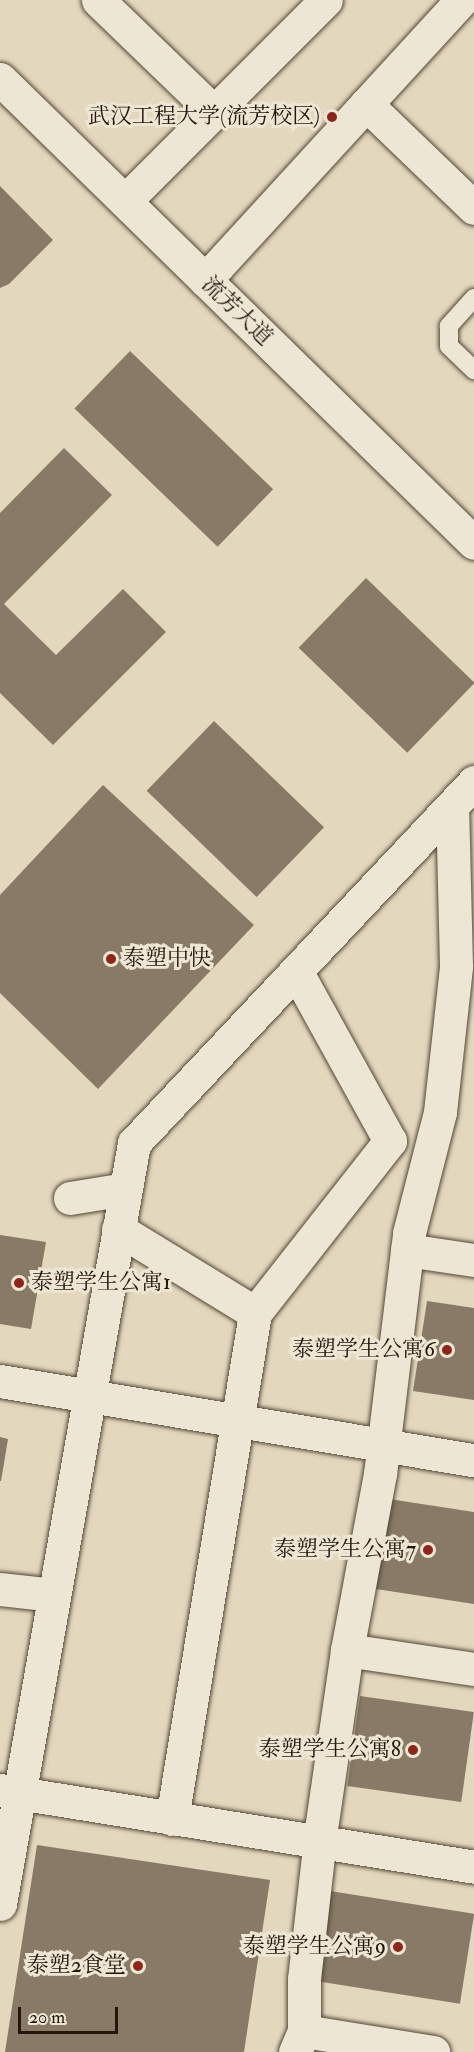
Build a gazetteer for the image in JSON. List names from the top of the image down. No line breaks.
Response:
{"streets":{"street":["流芳大道"]},"places":["武汉工程大学(流芳校区)","泰塑中快","泰塑学生公寓1","泰塑学生公寓6","泰塑学生公寓7","泰塑学生公寓8","泰塑学生公寓9","泰塑2食堂"],"scale_bar":"20 m"}
